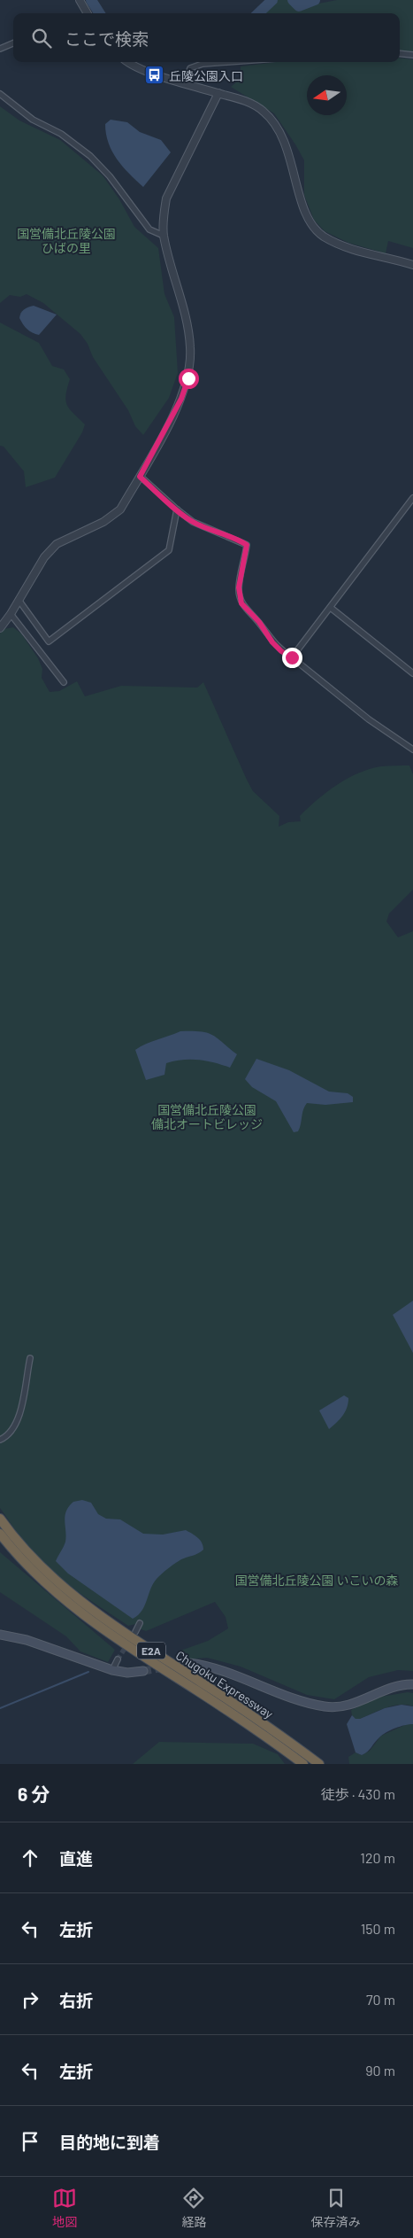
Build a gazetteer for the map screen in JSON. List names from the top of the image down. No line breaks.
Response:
{"streets":{"highway":["E2A","Chugoku Expressway"]},"parks":["国営備北丘陵公園 ひばの里","国営備北丘陵公園 備北オートビレッジ","国営備北丘陵公園 いこいの森"],"places":{"bus stop":["丘陵公園入口"]},"north":"left","page":{"search":"ここで検索","heading":["6 分","徒歩 · 430 m"],"list":[["直進","120 m"],["左折","150 m"],["右折","70 m"],["左折","90 m"],"目的地に到着"],"nav":["地図","経路","保存済み"]}}
